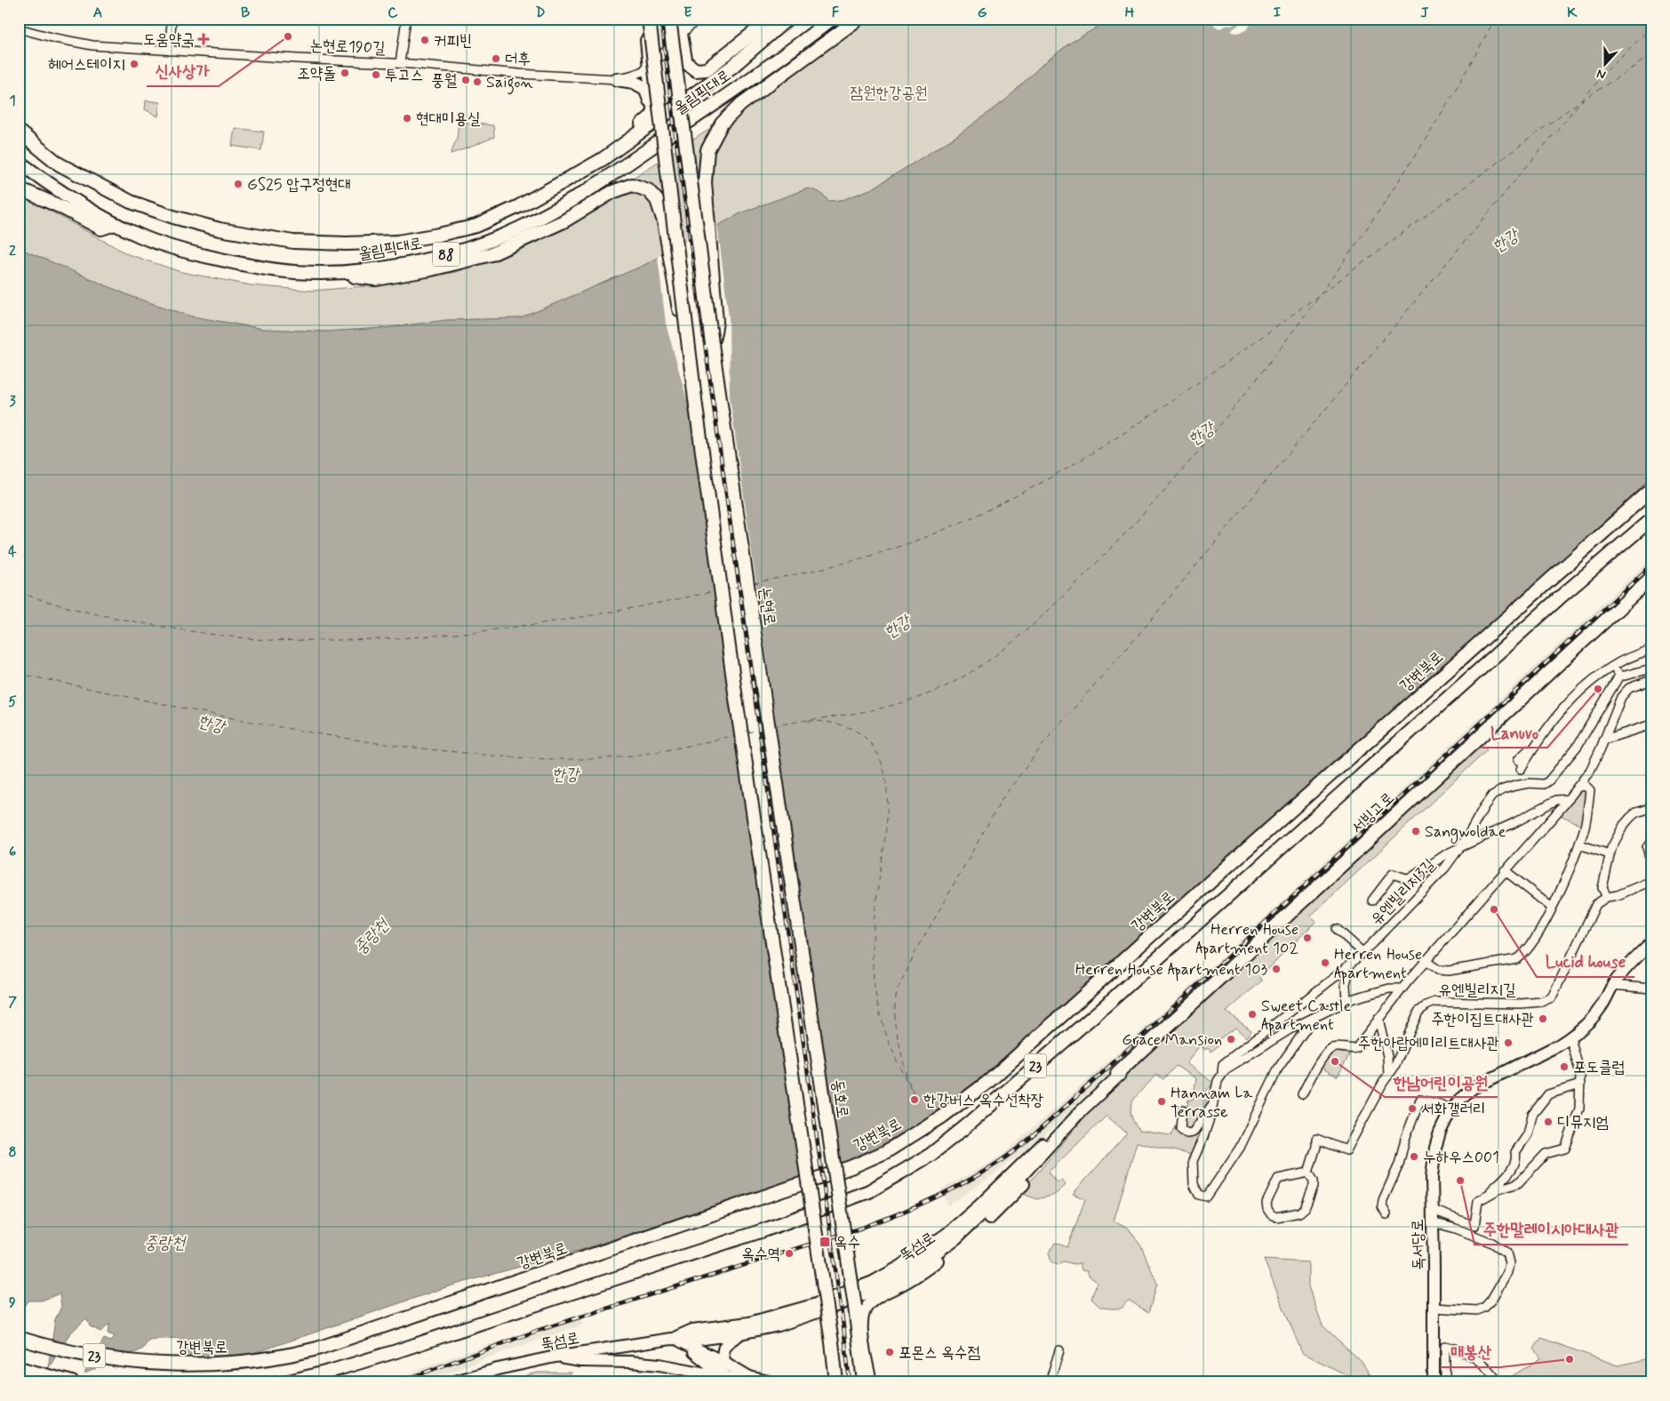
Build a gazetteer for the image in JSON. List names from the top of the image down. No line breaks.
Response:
{"streets":{"main road":["올림픽대로","88","논현로","강변북로","서빙고로","23","동호로","독서당로","뚝섬로"],"street":["논현로190길","유엔빌리지3길","유엔빌리지길"]},"crossings":[["논현로","동호로"],["서빙고로","뚝섬로"],["유엔빌리지3길","유엔빌리지길"]],"water":["한강","중랑천"],"parks":["잠원한강공원"],"places":{"other":["신사상가","커피빈","더후","헤어스테이지","조약돌","투고스","풍월","Saigon","현대미용실","GS25 압구정현대","Lanuvo","Sangwoldae","Lucid house","Herren House Apartment 102","Herren House Apartment","Herren House Apartment 103","Sweet Castle Apartment","주한이집트대사관","Grace Mansion","주한아랍에미리트대사관","한남어린이공원","포도클럽","한강버스 옥수선착장","Hannam La Terrasse","서화갤러리","디뮤지엄","누하우스001","주한말레이시아대사관","옥수역","포몬스 옥수점","매봉산"],"health":["도움약국"],"transit":["옥수"]},"north":"bottom","grid":{"columns":["A","B","C","D","E","F","G","H","I","J","K"],"rows":["1","2","3","4","5","6","7","8","9"]}}
